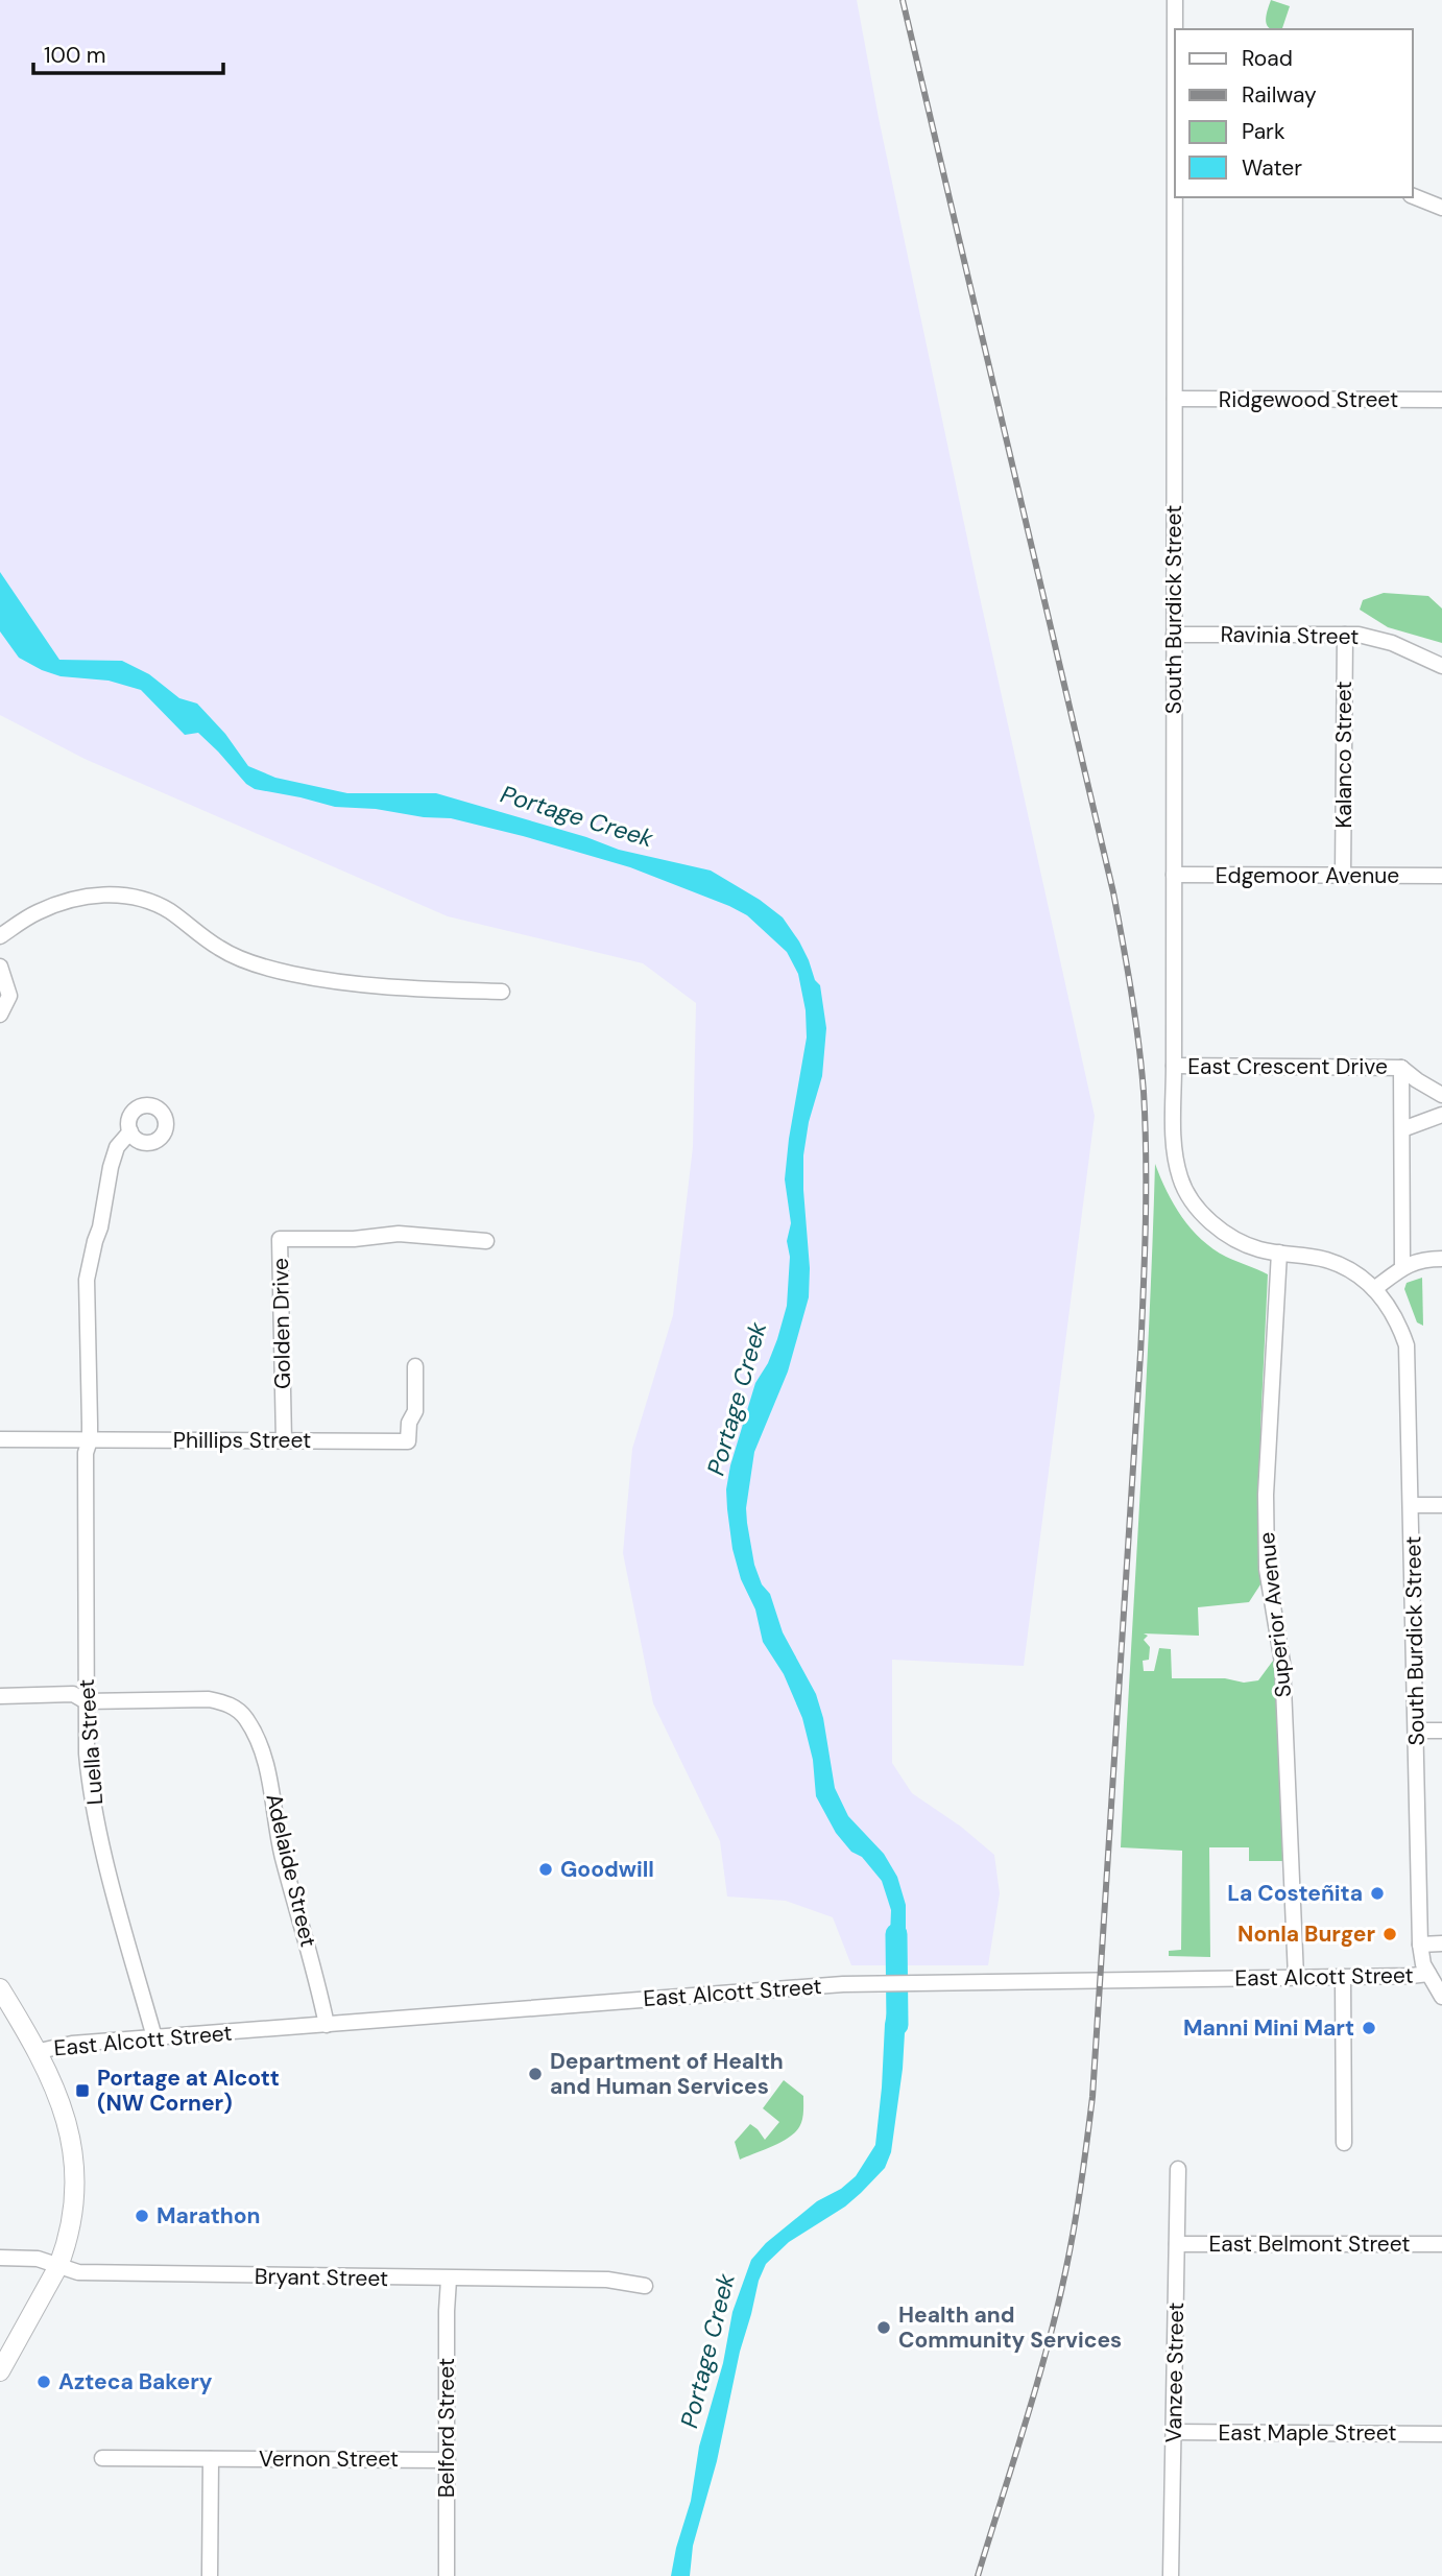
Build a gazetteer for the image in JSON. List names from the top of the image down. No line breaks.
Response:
{"streets":{"street":["Ridgewood Street","South Burdick Street","Ravinia Street","Kalanco Street","Edgemoor Avenue","East Crescent Drive","Golden Drive","Phillips Street","Superior Avenue","Luella Street","Adelaide Street","East Alcott Street","East Belmont Street","Bryant Street","Vanzee Street","Belford Street","East Maple Street","Vernon Street"]},"crossings":[["Ridgewood Street","South Burdick Street"],["South Burdick Street","Ravinia Street"],["South Burdick Street","Edgemoor Avenue"],["South Burdick Street","East Crescent Drive"],["South Burdick Street","Superior Avenue"],["South Burdick Street","East Alcott Street"],["Ravinia Street","Kalanco Street"],["Kalanco Street","Edgemoor Avenue"],["Golden Drive","Phillips Street"],["Phillips Street","Luella Street"],["Superior Avenue","East Alcott Street"],["Luella Street","Adelaide Street"],["Luella Street","East Alcott Street"],["Adelaide Street","East Alcott Street"],["East Belmont Street","Vanzee Street"],["Bryant Street","Belford Street"],["Vanzee Street","East Maple Street"],["Belford Street","Vernon Street"]],"water":["Portage Creek"],"places":{"other":["Goodwill","La Costeñita","Nonla Burger","Manni Mini Mart","Department of Health and Human Services","Marathon","Health and Community Services","Azteca Bakery"],"transit":["Portage at Alcott (NW Corner)"]},"legend":["Road","Railway","Park","Water"],"scale_bar":"100 m"}
